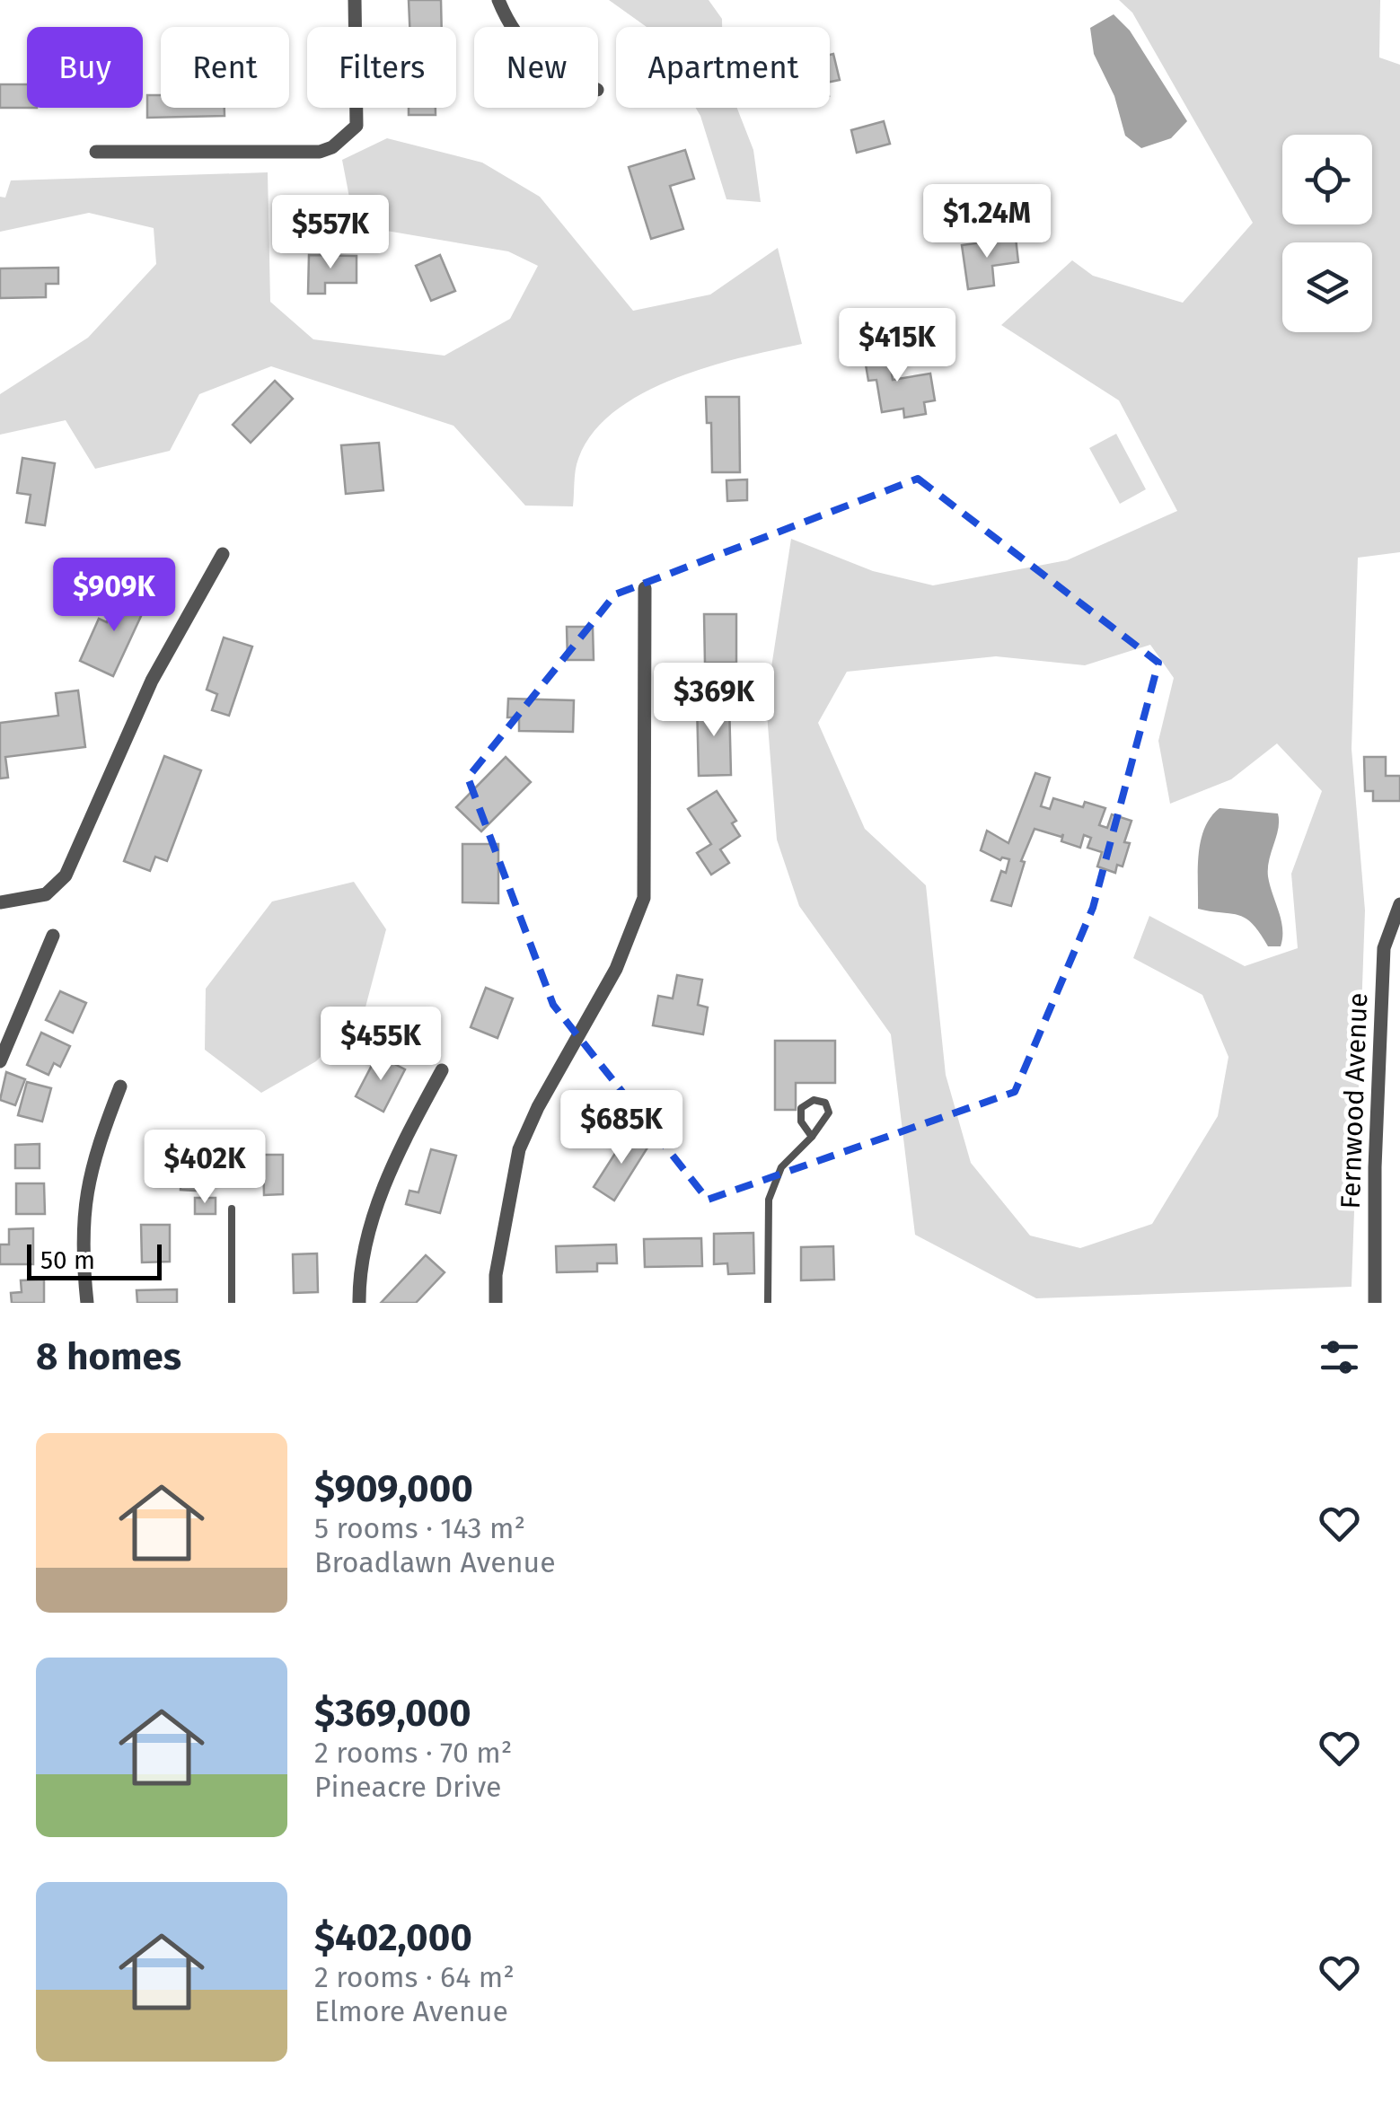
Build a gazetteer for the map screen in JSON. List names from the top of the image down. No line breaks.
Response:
{"streets":{"street":["Fernwood Avenue"]},"scale_bar":"50 m","page":{"chip":["Buy","Rent","Filters","New","Apartment"],"price":["$1.24M","$557K","$415K","$909K","$369K","$455K","$685K","$402K"],"scale":"50 m","heading":"8 homes","list":[{"name":"$909,000","note":"5 rooms · 143 m² · Broadlawn Avenue"},{"name":"$369,000","note":"2 rooms · 70 m² · Pineacre Drive"},{"name":"$402,000","note":"2 rooms · 64 m² · Elmore Avenue"}]}}
